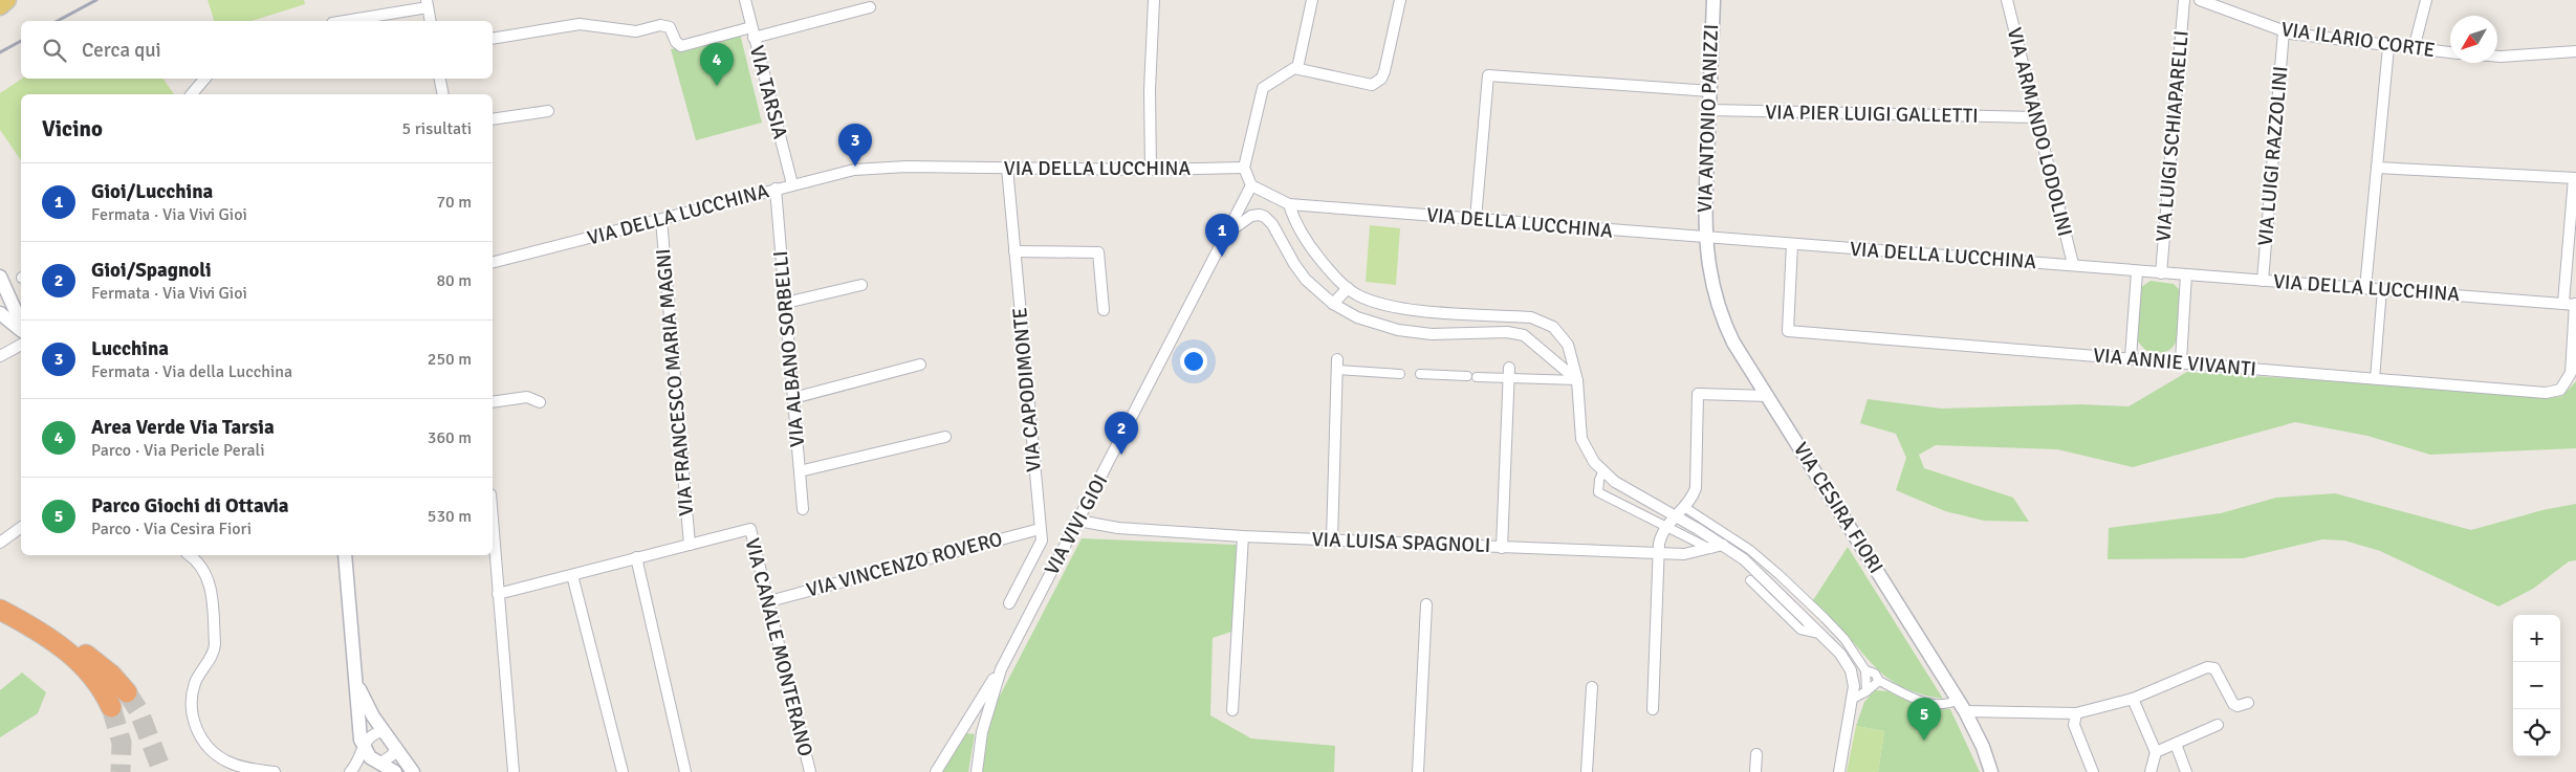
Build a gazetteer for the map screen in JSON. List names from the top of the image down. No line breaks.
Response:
{"streets":{"street":["VIA ILARIO CORTE","VIA TARSIA","VIA PIER LUIGI GALLETTI","VIA ANTONIO PANIZZI","VIA ARMANDO LODOLINI","VIA LUIGI SCHIAPARELLI","VIA LUIGI RAZZOLINI","VIA DELLA LUCCHINA","VIA ALBANO SORBELLI","VIA ANNIE VIVANTI","VIA FRANCESCO MARIA MAGNI","VIA CAPODIMONTE","VIA CESIRA FIORI","VIA VIVI GIOI","VIA LUISA SPAGNOLI","VIA VINCENZO ROVERO","VIA CANALE MONTERANO"]},"crossings":[["VIA ILARIO CORTE","VIA LUIGI RAZZOLINI"],["VIA TARSIA","VIA DELLA LUCCHINA"],["VIA PIER LUIGI GALLETTI","VIA ANTONIO PANIZZI"],["VIA PIER LUIGI GALLETTI","VIA ARMANDO LODOLINI"],["VIA ANTONIO PANIZZI","VIA DELLA LUCCHINA"],["VIA ANTONIO PANIZZI","VIA CESIRA FIORI"],["VIA ARMANDO LODOLINI","VIA DELLA LUCCHINA"],["VIA LUIGI SCHIAPARELLI","VIA DELLA LUCCHINA"],["VIA LUIGI RAZZOLINI","VIA DELLA LUCCHINA"],["VIA DELLA LUCCHINA","VIA ALBANO SORBELLI"],["VIA DELLA LUCCHINA","VIA ANNIE VIVANTI"],["VIA DELLA LUCCHINA","VIA FRANCESCO MARIA MAGNI"],["VIA DELLA LUCCHINA","VIA CAPODIMONTE"],["VIA DELLA LUCCHINA","VIA CESIRA FIORI"],["VIA DELLA LUCCHINA","VIA VIVI GIOI"],["VIA FRANCESCO MARIA MAGNI","VIA CANALE MONTERANO"],["VIA CAPODIMONTE","VIA VINCENZO ROVERO"],["VIA VIVI GIOI","VIA LUISA SPAGNOLI"],["VIA VINCENZO ROVERO","VIA CANALE MONTERANO"]],"north":"bottom left","page":{"search":"Cerca qui","pins":["4","3","1","2","5"],"heading":["Vicino","5 risultati"],"list":[{"mark":"1","name":"Gioi/Lucchina","note":"Fermata · Via Vivi Gioi","value":"70 m"},{"mark":"2","name":"Gioi/Spagnoli","note":"Fermata · Via Vivi Gioi","value":"80 m"},{"mark":"3","name":"Lucchina","note":"Fermata · Via della Lucchina","value":"250 m"},{"mark":"4","name":"Area Verde Via Tarsia","note":"Parco · Via Pericle Perali","value":"360 m"},{"mark":"5","name":"Parco Giochi di Ottavia","note":"Parco · Via Cesira Fiori","value":"530 m"}],"map_buttons":["+","−"]}}
